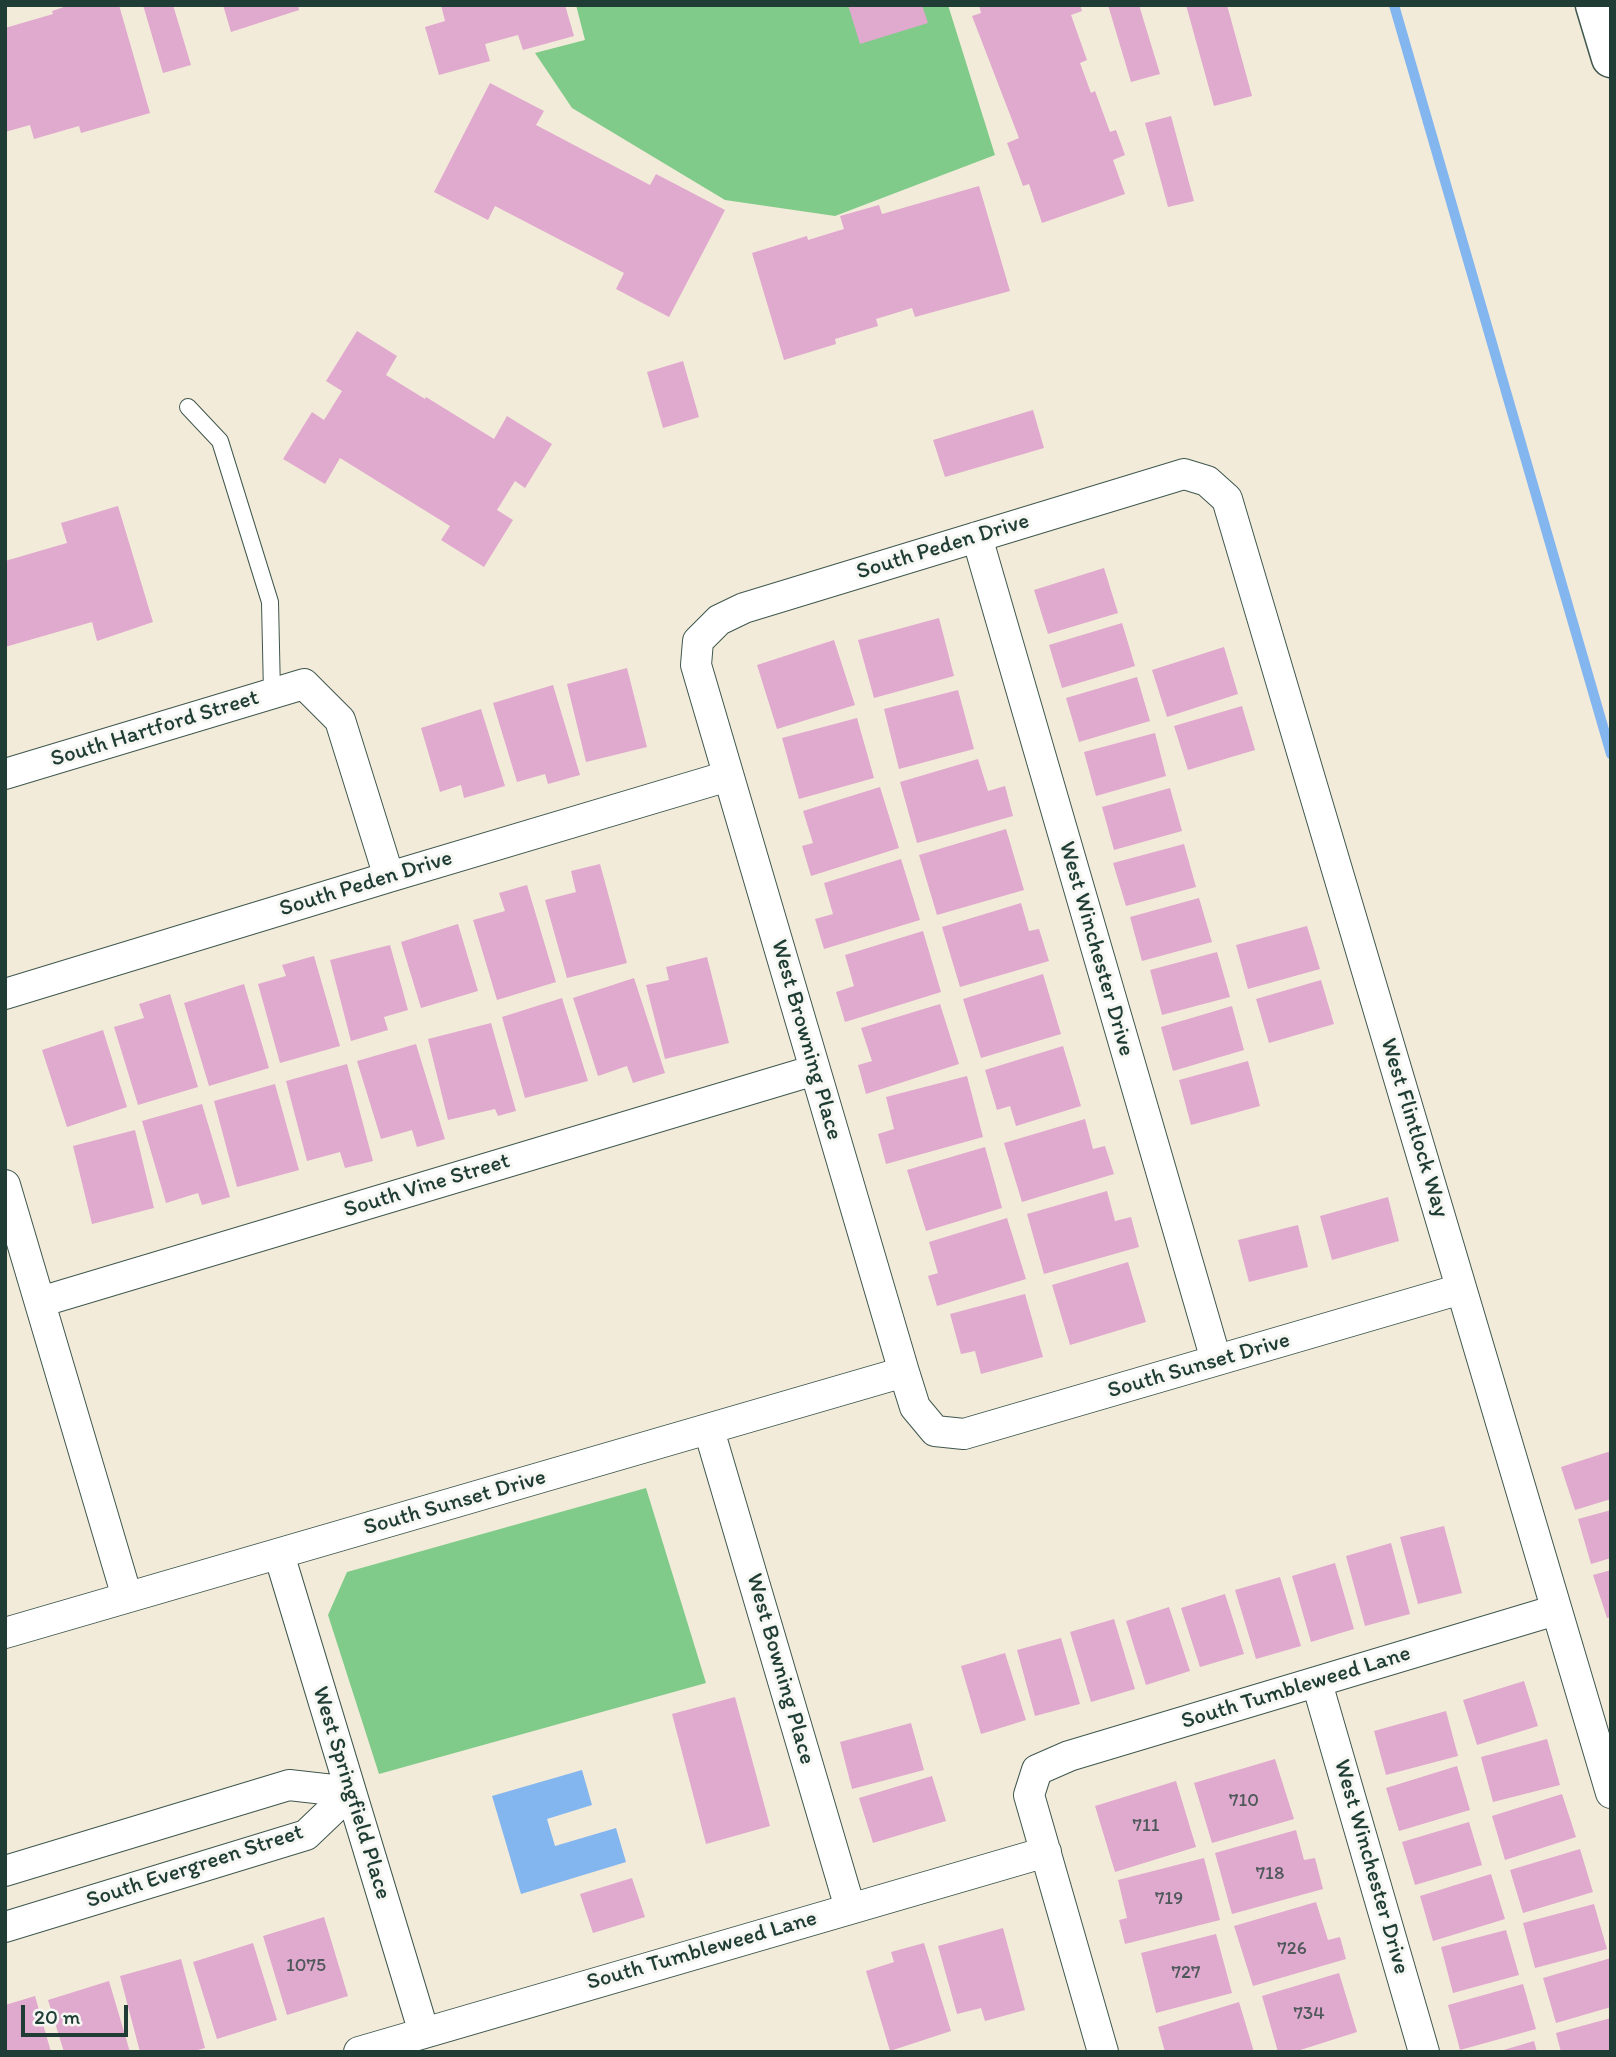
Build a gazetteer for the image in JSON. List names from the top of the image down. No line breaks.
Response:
{"streets":{"street":["South Peden Drive","South Hartford Street","West Winchester Drive","West Browning Place","West Flintlock Way","South Vine Street","South Sunset Drive","West Bowning Place","South Tumbleweed Lane","West Springfield Place","South Evergreen Street"]},"crossings":[["South Peden Drive","South Hartford Street"],["South Peden Drive","West Winchester Drive"],["South Peden Drive","West Browning Place"],["South Peden Drive","West Flintlock Way"],["West Winchester Drive","South Sunset Drive"],["West Winchester Drive","South Tumbleweed Lane"],["West Browning Place","South Vine Street"],["West Browning Place","South Sunset Drive"],["West Flintlock Way","South Sunset Drive"],["West Flintlock Way","South Tumbleweed Lane"],["South Sunset Drive","West Bowning Place"],["South Sunset Drive","West Springfield Place"],["West Bowning Place","South Tumbleweed Lane"],["South Tumbleweed Lane","West Springfield Place"],["West Springfield Place","South Evergreen Street"]],"house_numbers":["710","711","718","719","726","1075","727","734"],"scale_bar":"20 m"}
